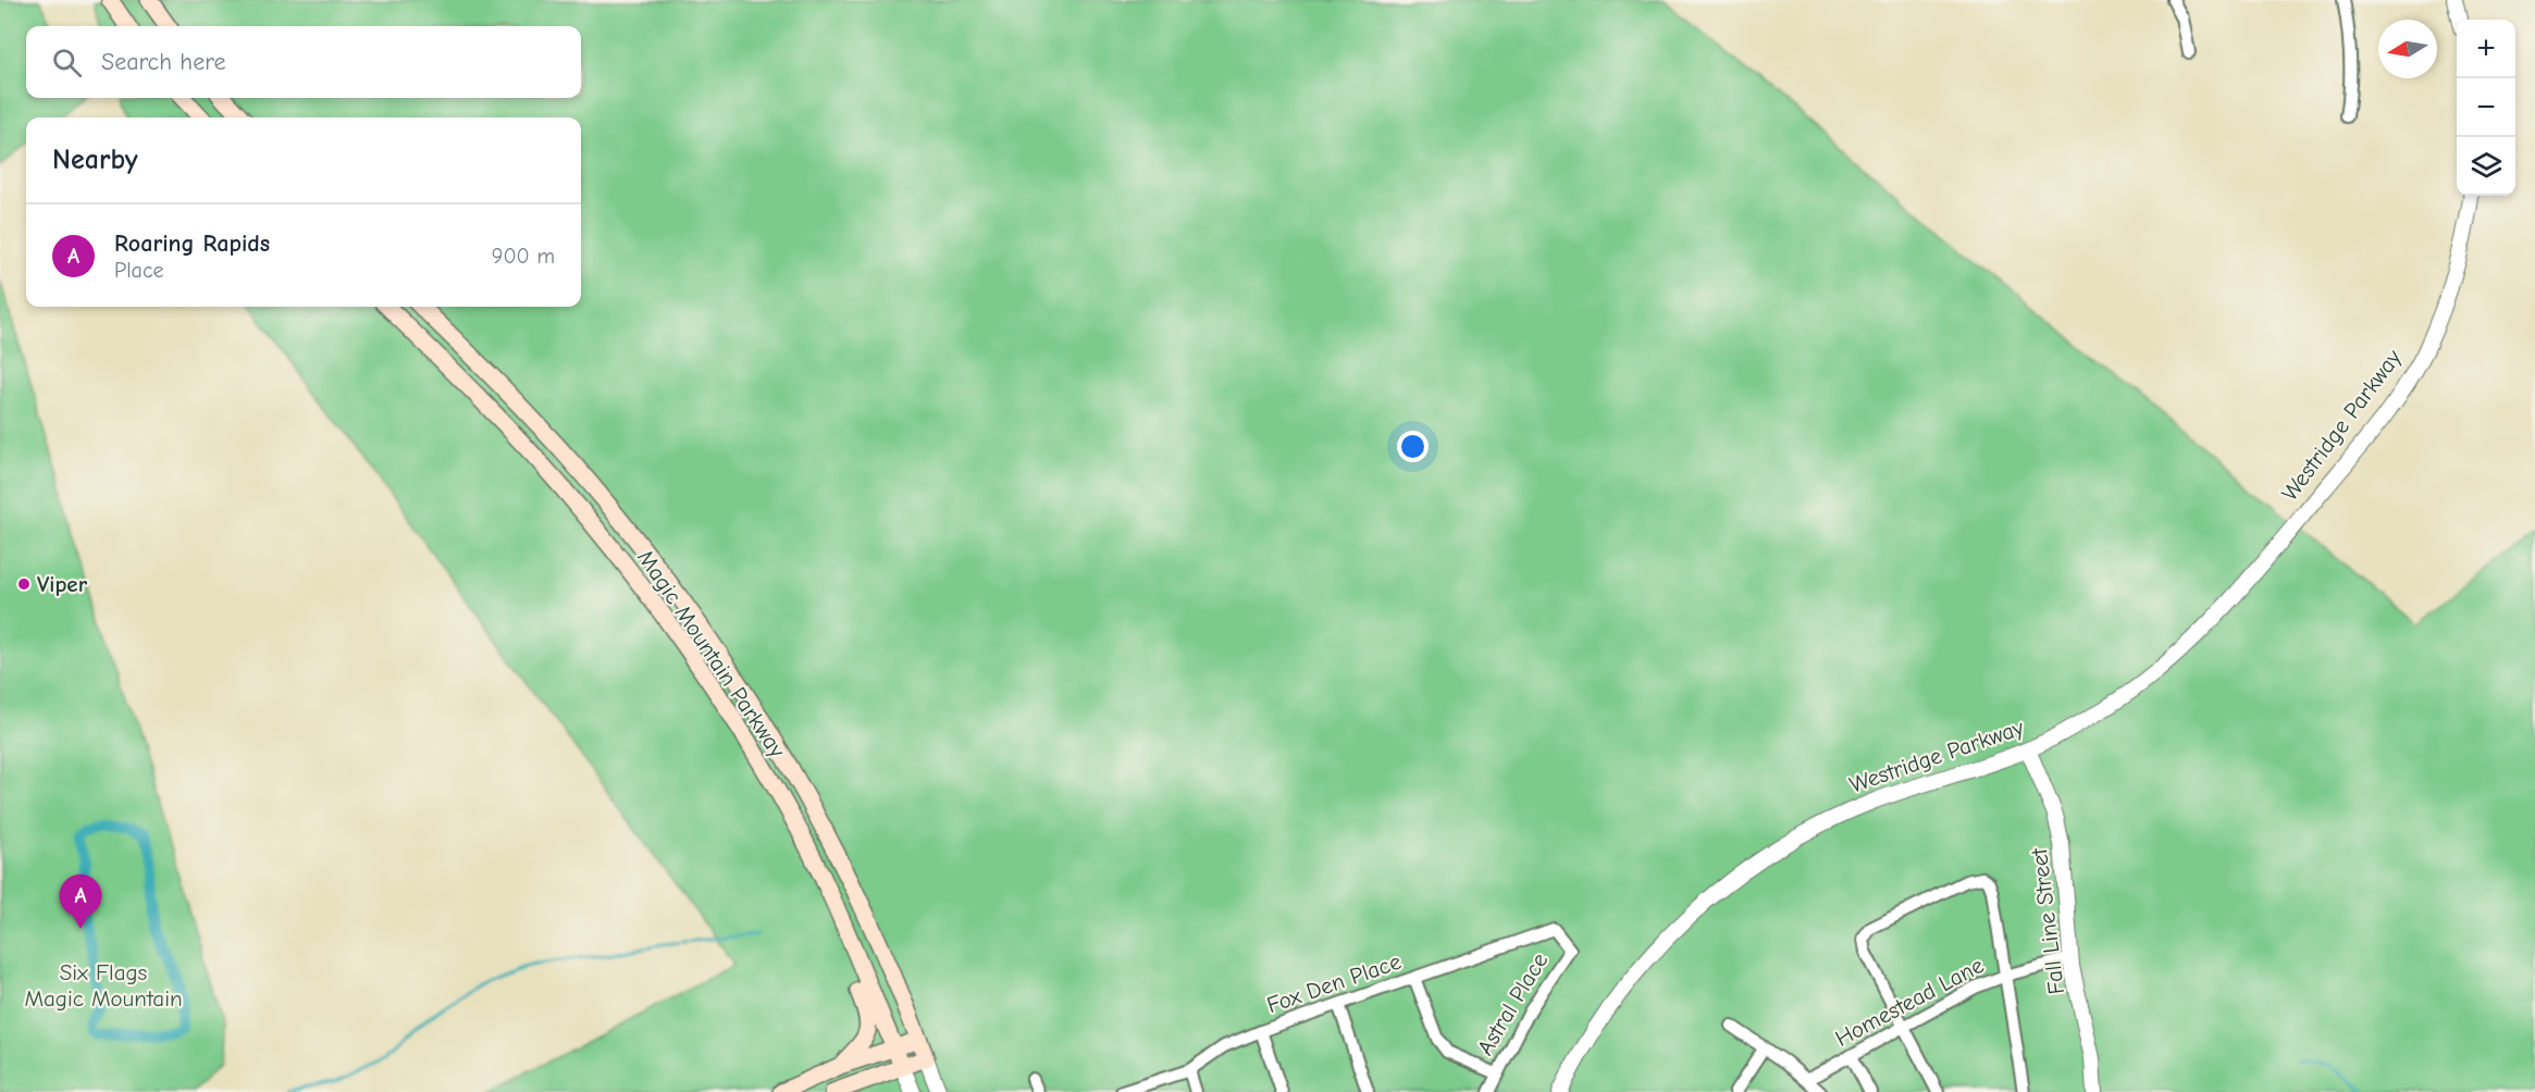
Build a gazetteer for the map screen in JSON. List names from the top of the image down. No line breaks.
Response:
{"streets":{"main road":["Magic Mountain Parkway"],"street":["Westridge Parkway","Fall Line Street","Fox Den Place","Homestead Lane","Astral Place"]},"crossings":[["Westridge Parkway","Fall Line Street"],["Fall Line Street","Homestead Lane"],["Fox Den Place","Astral Place"]],"parks":["Six Flags Magic Mountain"],"places":["Viper"],"north":"left","page":{"map_buttons":["+","−"],"search":"Search here","heading":"Nearby","list":[{"mark":"A","name":"Roaring Rapids","note":"Place","value":"900 m"}],"pins":"A"}}
